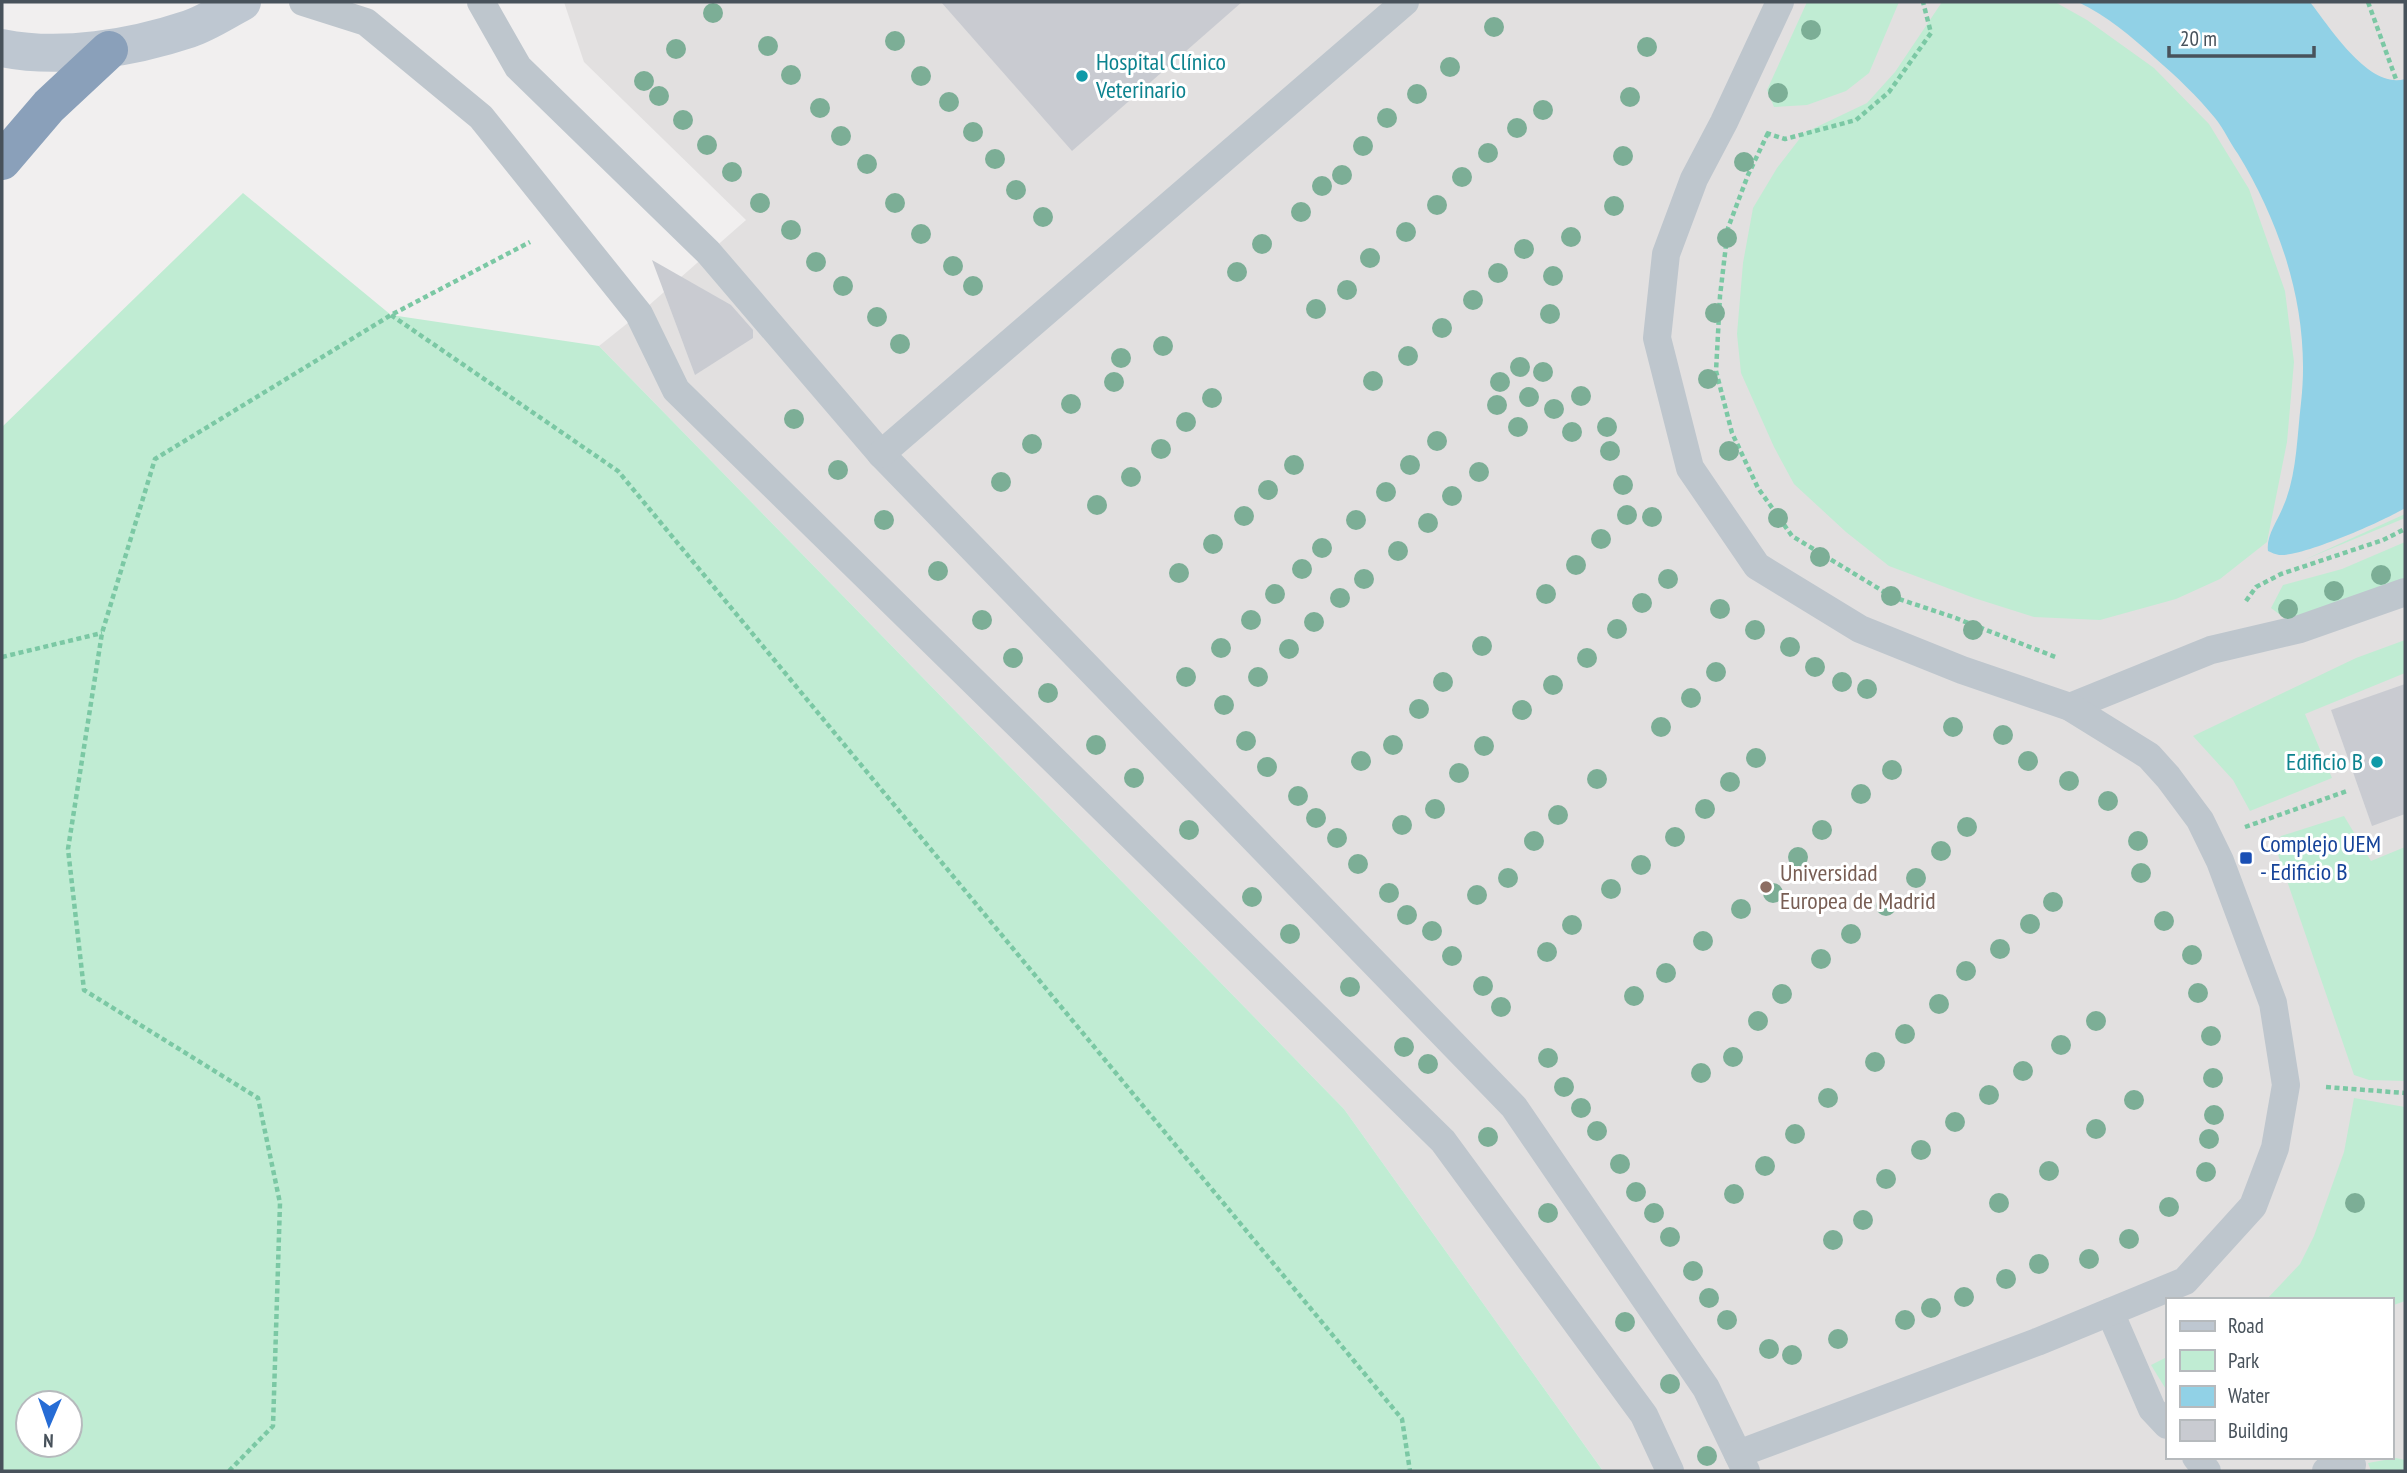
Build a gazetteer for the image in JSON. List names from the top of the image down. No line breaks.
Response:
{"places":{"other":["Hospital Clínico Veterinario","Edificio B","Universidad Europea de Madrid"],"transit":["Complejo UEM - Edificio B"]},"legend":["Road","Park","Water","Building"],"scale_bar":"20 m","north":"bottom"}
